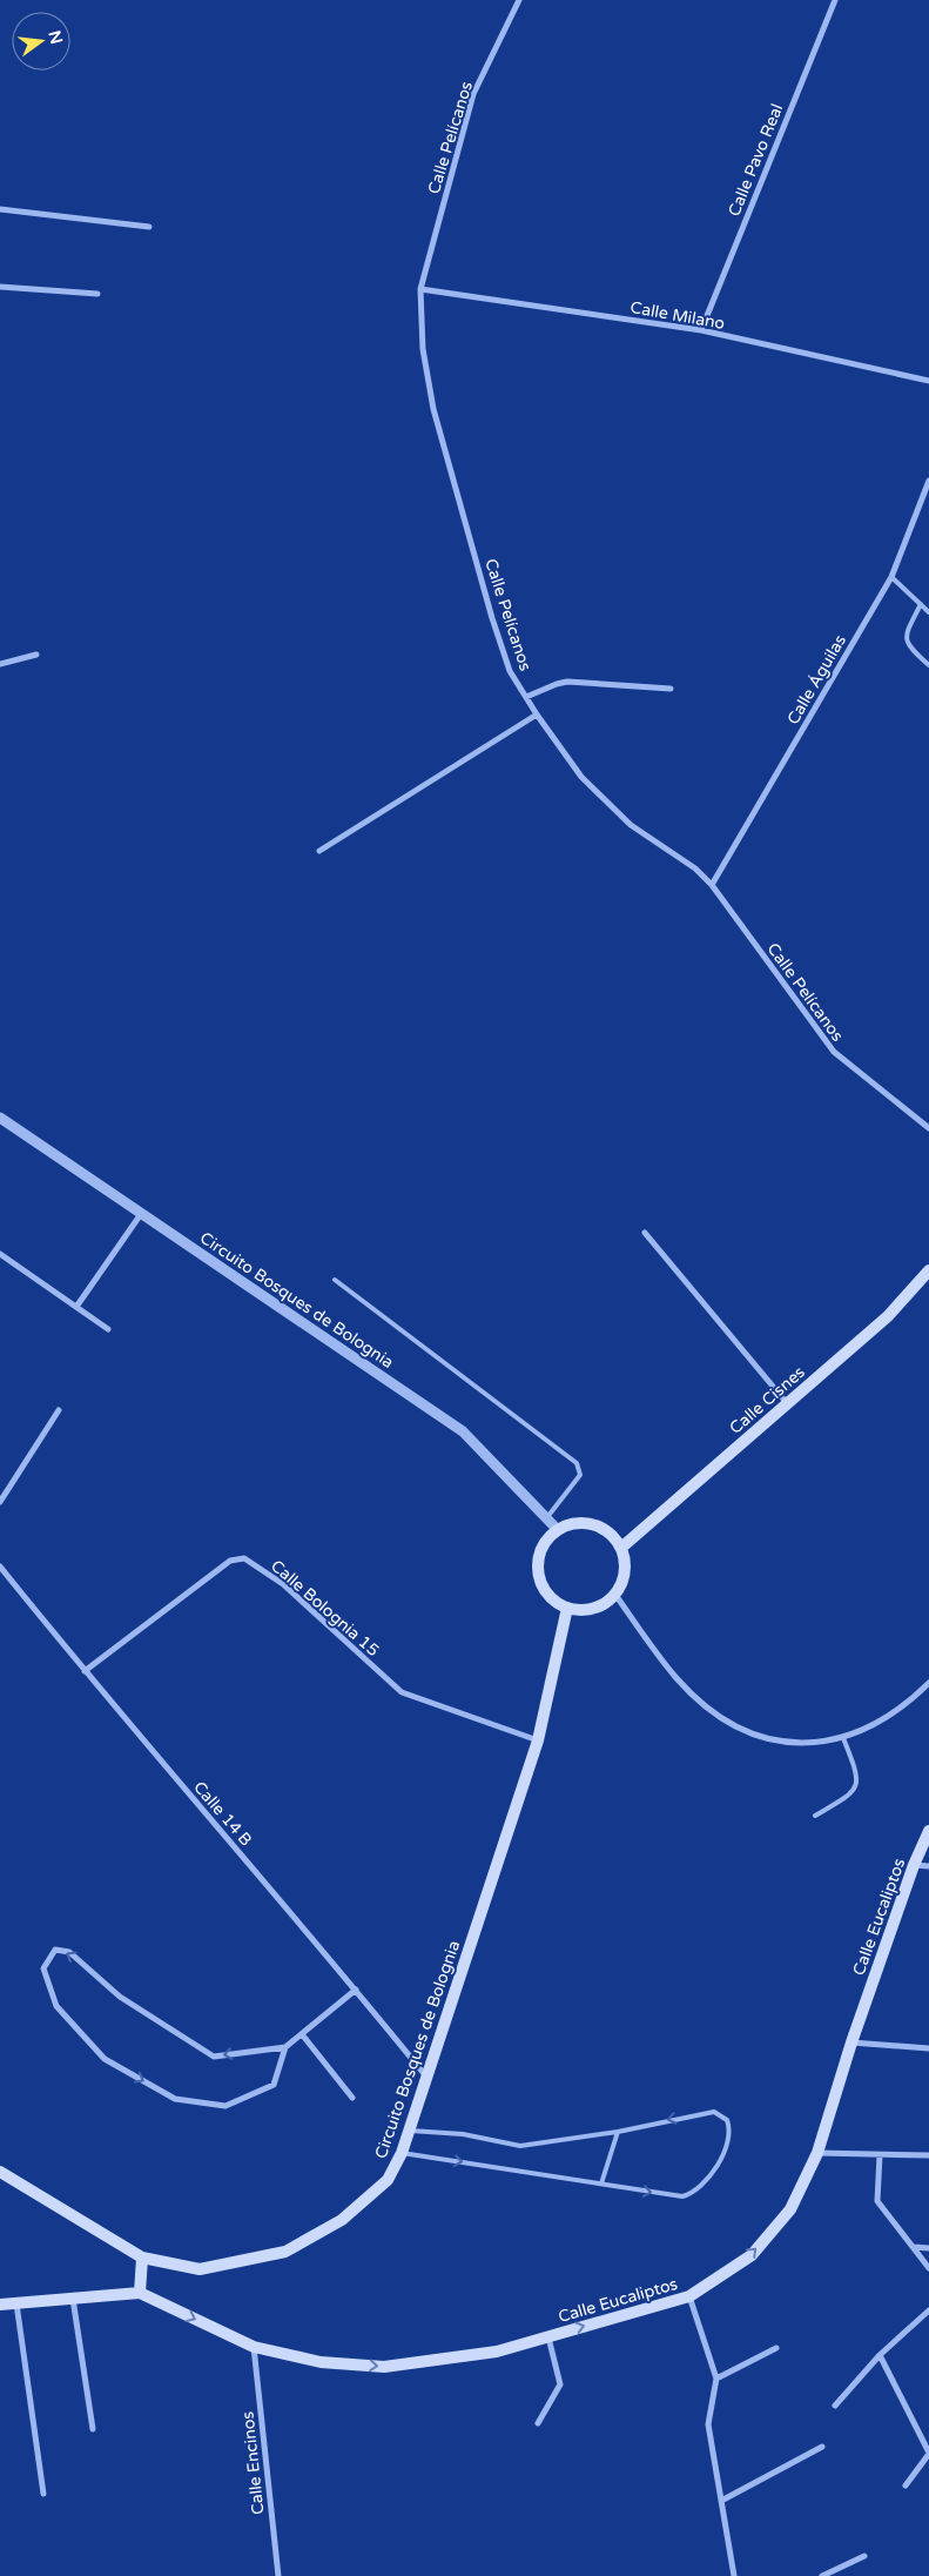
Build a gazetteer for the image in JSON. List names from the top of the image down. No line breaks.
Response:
{"streets":{"main road":["Circuito Bosques de Bolognia","Calle Cisnes","Calle Eucaliptos"],"street":["Calle Pelícanos","Calle Pavo Real","Calle Milano","Calle Águilas","Calle Bolognia 15","Calle 14 B","Calle Encinos"]},"crossings":[["Calle Pelícanos","Calle Milano"],["Calle Pelícanos","Calle Águilas"],["Calle Pavo Real","Calle Milano"],["Circuito Bosques de Bolognia","Calle Cisnes"],["Circuito Bosques de Bolognia","Calle Bolognia 15"],["Circuito Bosques de Bolognia","Calle 14 B"],["Calle Bolognia 15","Calle 14 B"],["Calle Eucaliptos","Calle Encinos"]],"one_way":["Calle Eucaliptos"],"north":"right"}
